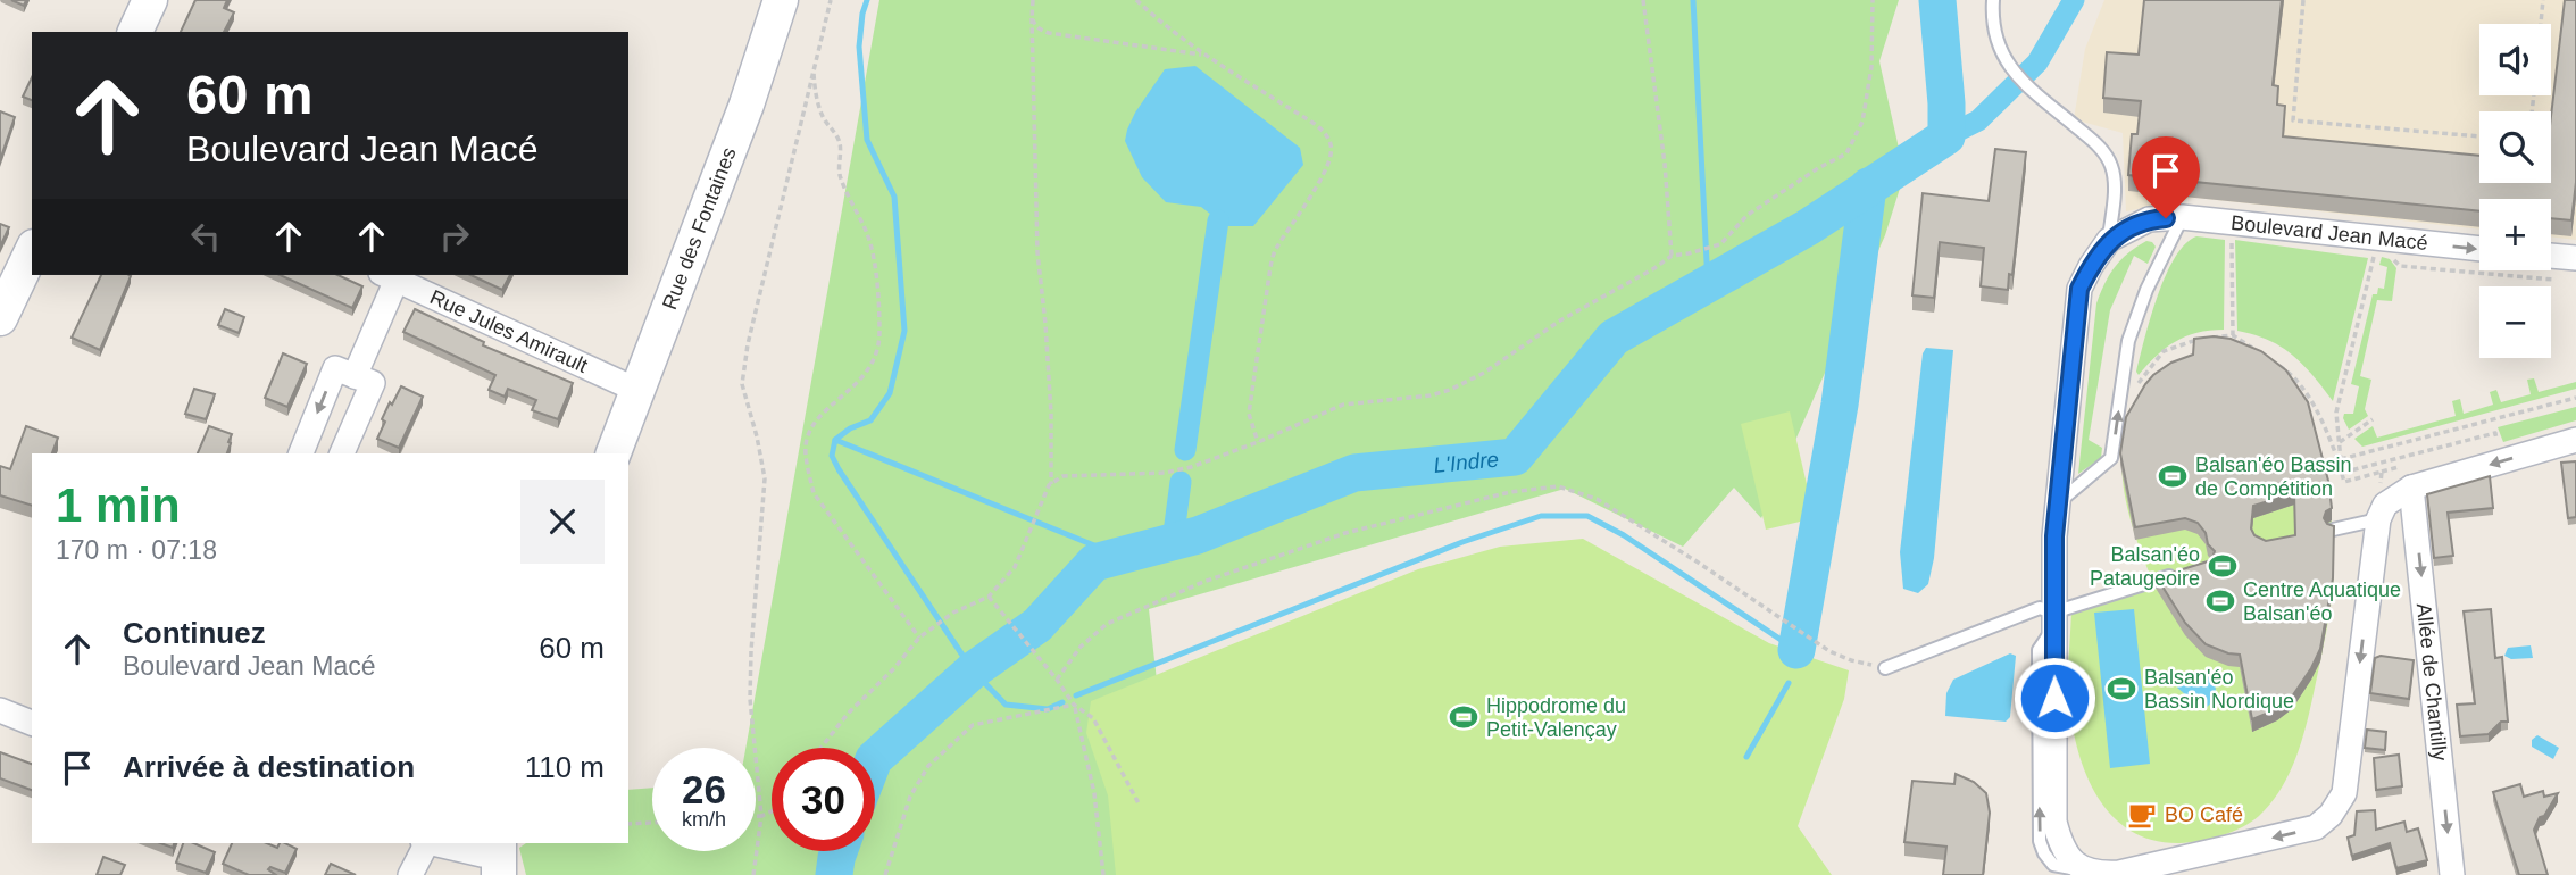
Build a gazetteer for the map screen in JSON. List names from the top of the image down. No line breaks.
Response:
{"streets":{"street":["Rue des Fontaines","Boulevard Jean Macé","Rue Jules Amirault","Allée de Chantilly"]},"crossings":[["Rue des Fontaines","Rue Jules Amirault"]],"one_way":["Allée de Chantilly"],"water":["L'Indre"],"places":{"sports":["Balsan'éo Bassin de Compétition","Balsan'éo Pataugeoire","Centre Aquatique Balsan'éo","Balsan'éo Bassin Nordique","Hippodrome du Petit-Valençay"],"cafe":["BO Café"]},"page":{"map_buttons":["+","−"],"turn":["60 m","Boulevard Jean Macé"],"heading":["1 min","170 m · 07:18"],"list":[{"name":"Continuez","note":"Boulevard Jean Macé","value":"60 m"},{"name":"Arrivée à destination","value":"110 m"}],"speed":"26 km/h","limit":"30"}}
